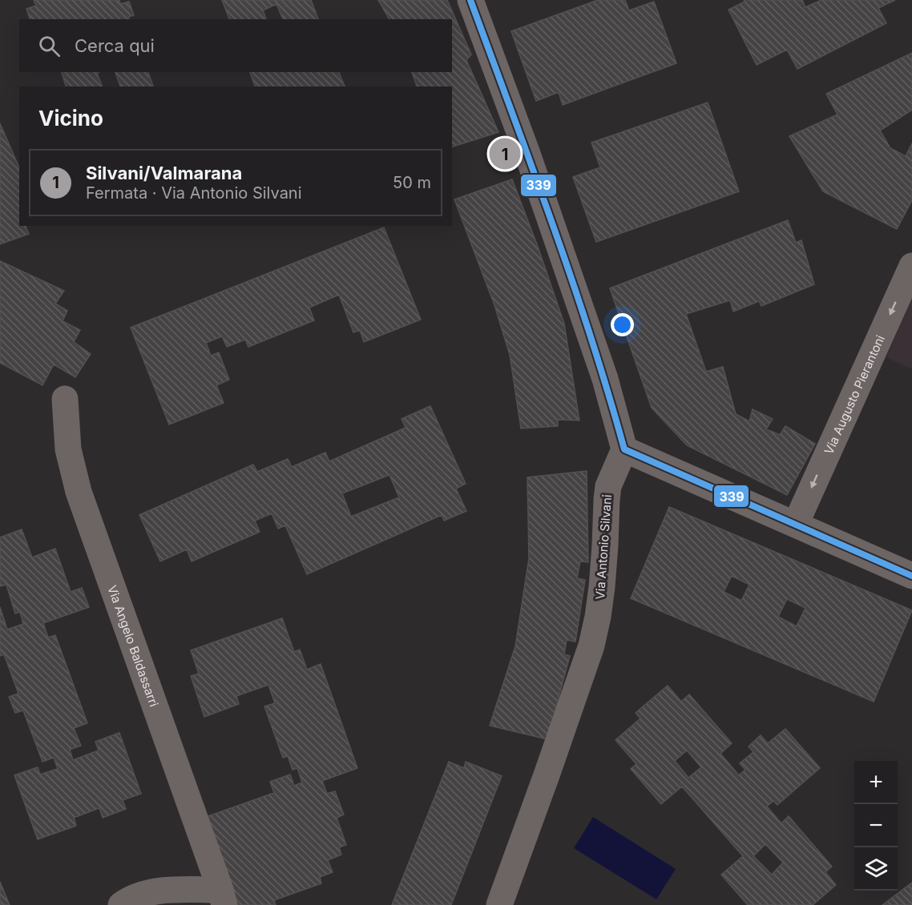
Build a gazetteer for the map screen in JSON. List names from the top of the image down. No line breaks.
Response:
{"streets":{"street":["Via Augusto Pierantoni","Via Antonio Silvani","Via Angelo Baldassarri"]},"one_way":["Via Augusto Pierantoni"],"lines":["transit line 339"],"page":{"search":"Cerca qui","heading":"Vicino","pins":"1","list":[{"mark":"1","name":"Silvani/Valmarana","note":"Fermata · Via Antonio Silvani","value":"50 m"}],"map_buttons":["+","−"]}}
